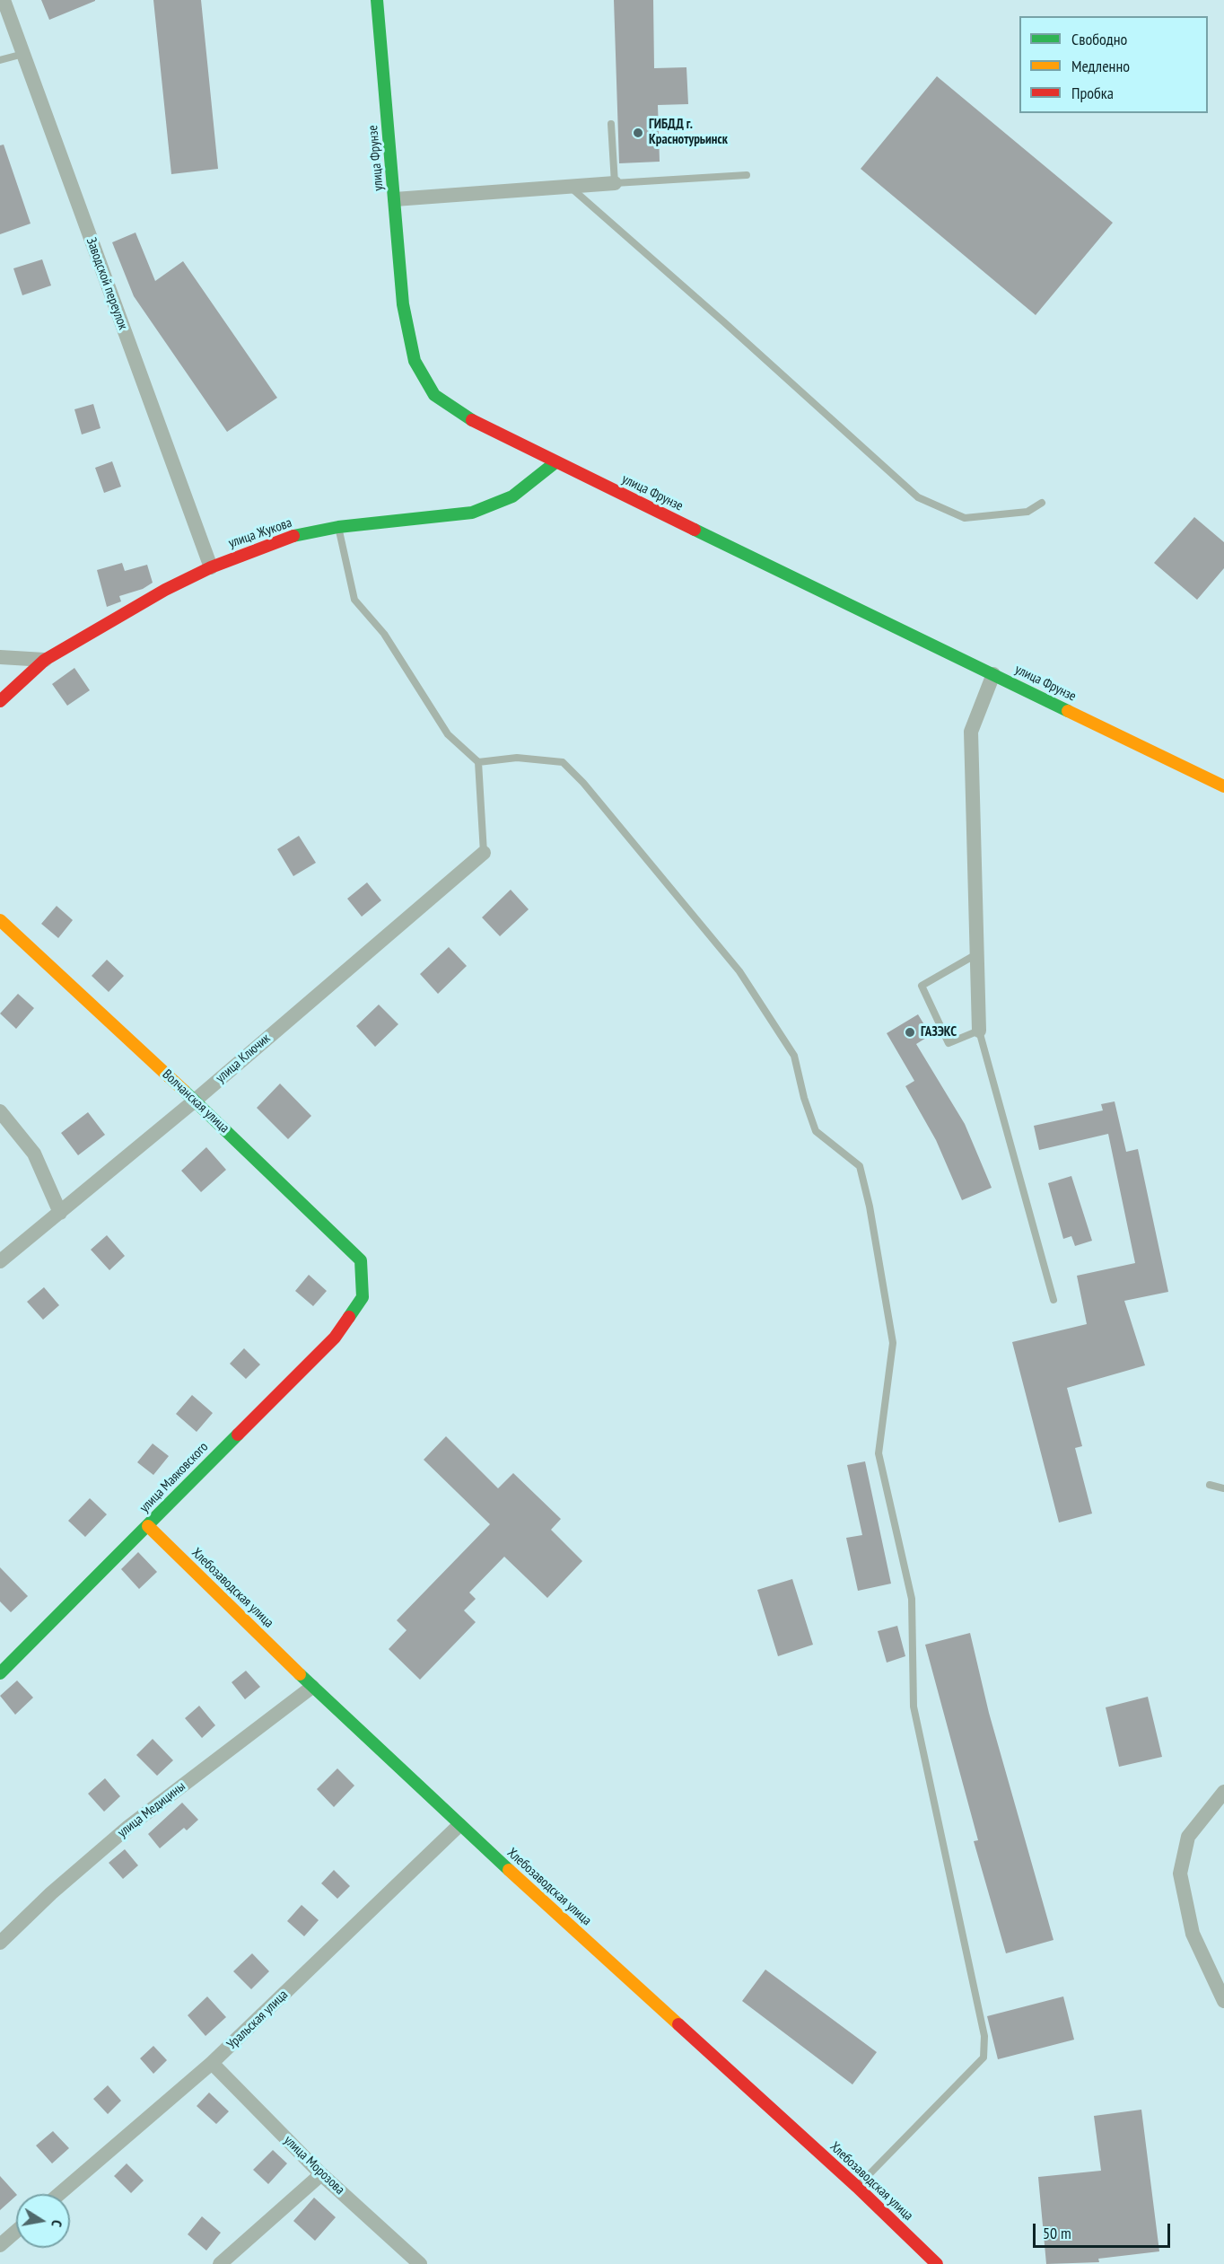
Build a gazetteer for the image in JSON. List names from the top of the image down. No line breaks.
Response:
{"streets":{"street":["улица Фрунзе","Заводской переулок","улица Жукова","улица Ключик","Волчанская улица","улица Маяковского","Хлебозаводская улица","улица Медицины","Уральская улица","улица Морозова"]},"crossings":[["улица Фрунзе","улица Жукова"],["Заводской переулок","улица Жукова"],["улица Ключик","Волчанская улица"],["Волчанская улица","улица Маяковского"],["улица Маяковского","Хлебозаводская улица"],["Хлебозаводская улица","улица Медицины"],["Хлебозаводская улица","Уральская улица"],["Уральская улица","улица Морозова"]],"places":["ГИБДД г. Краснотурьинск","ГАЗЭКС"],"legend":["Свободно","Медленно","Пробка"],"scale_bar":"50 m","north":"right"}
